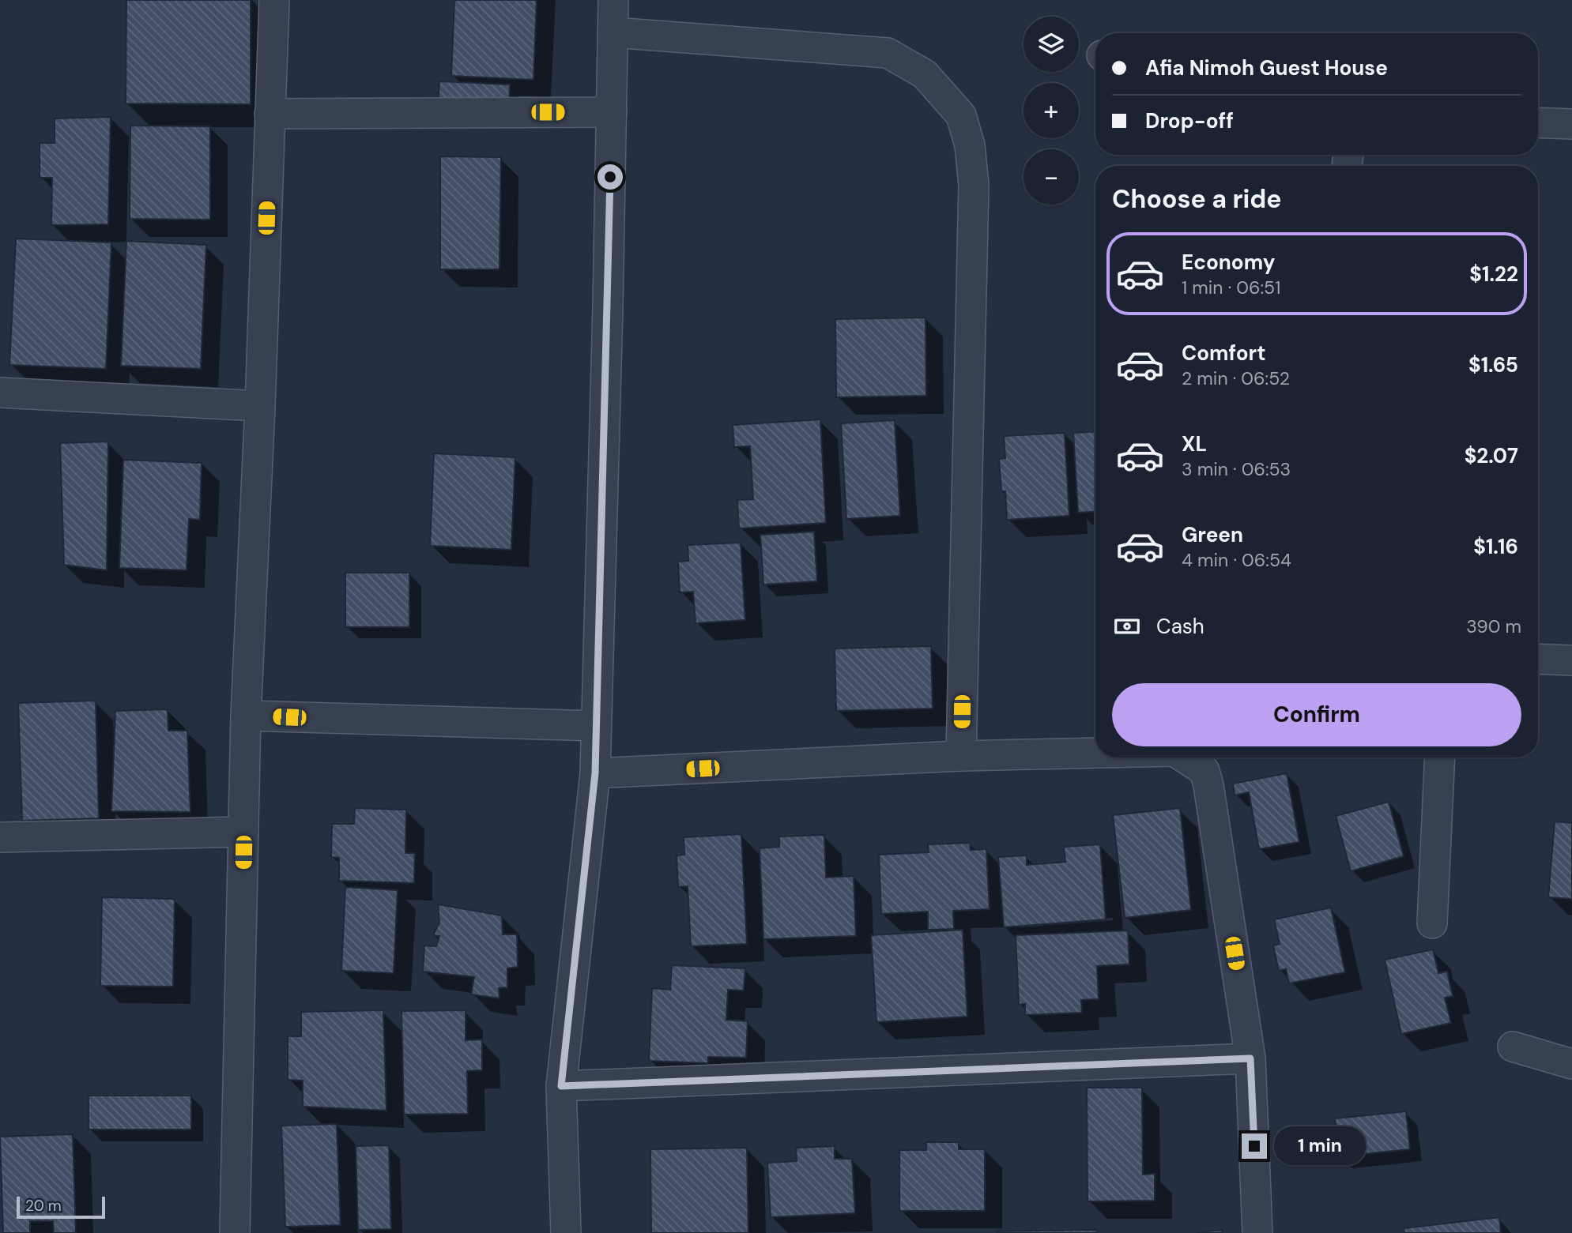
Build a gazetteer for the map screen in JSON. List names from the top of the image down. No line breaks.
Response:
{"scale_bar":"20 m","page":{"map_buttons":["+","−"],"banner":["Afia Nimoh Guest House","Drop-off"],"heading":"Choose a ride","list":[{"name":"Economy","note":"1 min · 06:51","value":"$1.22"},{"name":"Comfort","note":"2 min · 06:52","value":"$1.65"},{"name":"XL","note":"3 min · 06:53","value":"$2.07"},{"name":"Green","note":"4 min · 06:54","value":"$1.16"}],"pay":["Cash","390 m"],"buttons":"Confirm","bubble":"1 min","scale":"20 m"}}
